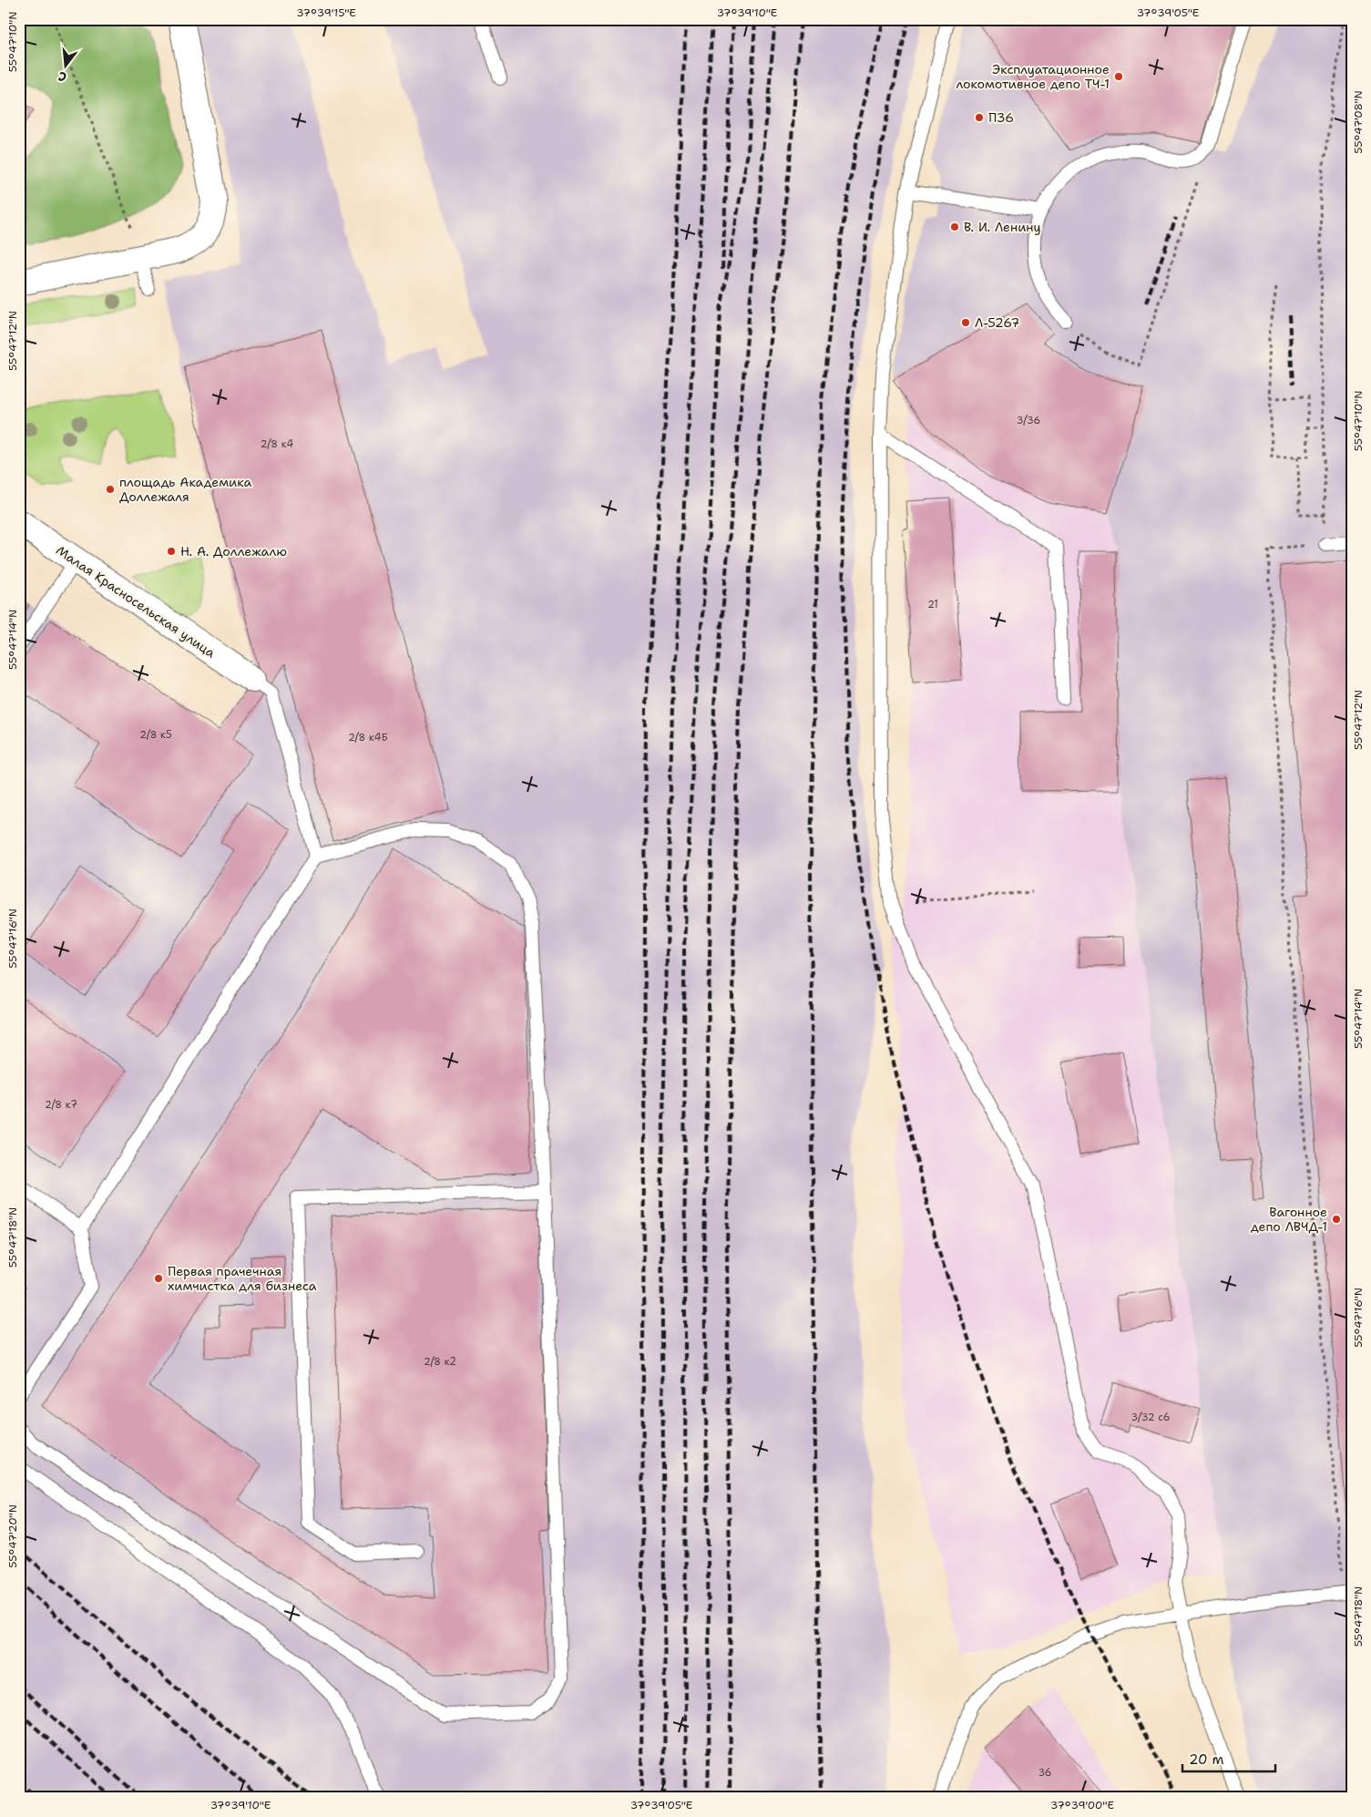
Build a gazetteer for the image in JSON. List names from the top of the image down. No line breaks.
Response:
{"streets":{"street":["Малая Красносельская улица"]},"places":["Эксплуатационное локомотивное депо ТЧ-1","П36","В. И. Ленину","Л-5267","площадь Академика Доллежаля","Н. А. Доллежалю","Вагонное депо ЛВЧД-1","Первая прачечная химчистка для бизнеса"],"house_numbers":["3/36","2/8 к4","21","2/8 к5","2/8 к4Б","2/8 к7","2/8 к2","3/32 с6","36"],"scale_bar":"20 m","north":"bottom","coordinates":["37°39'15\"E","37°39'10\"E","37°39'05\"E","55°47'10\"N","55°47'08\"N","55°47'12\"N","55°47'14\"N","55°47'16\"N","55°47'18\"N","55°47'20\"N","37°39'00\"E"]}
